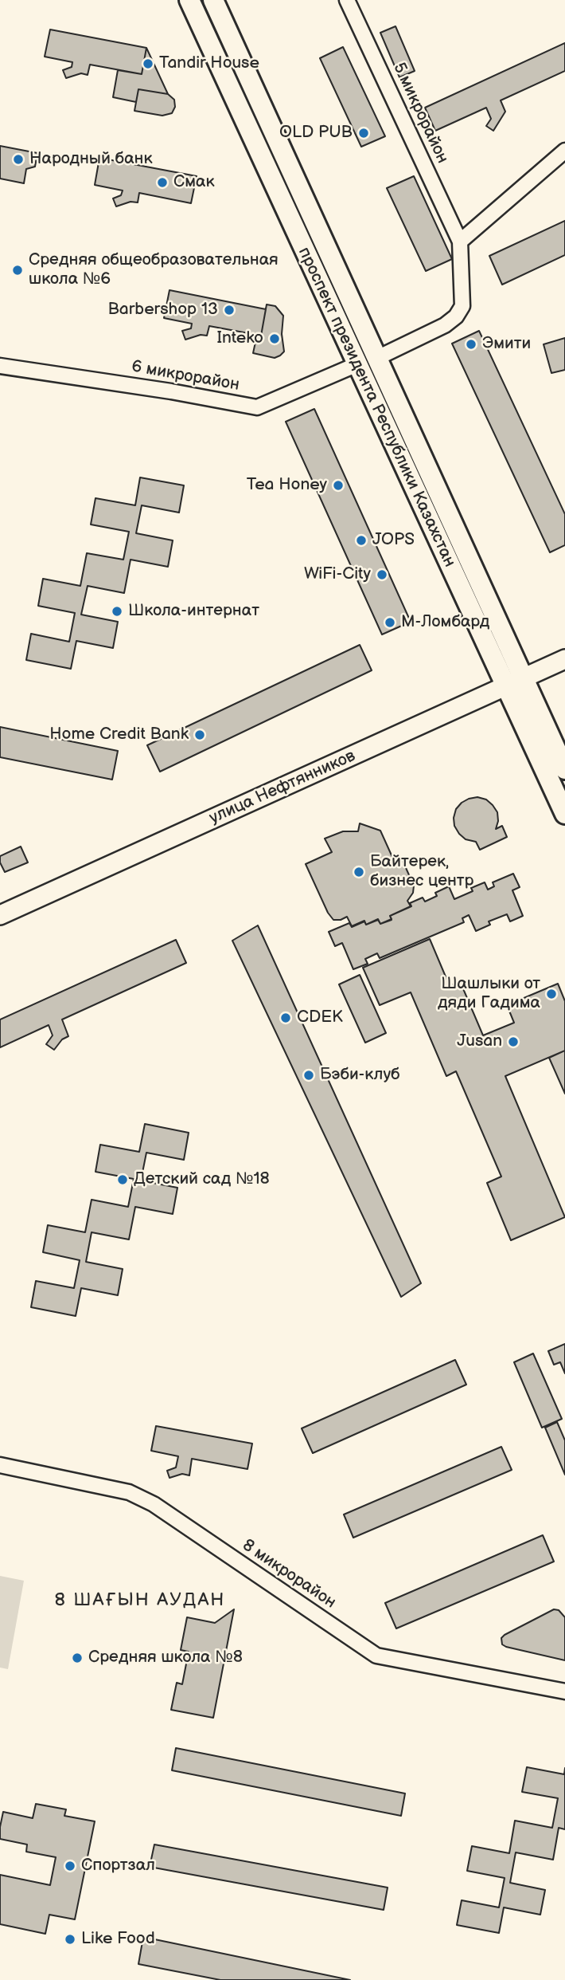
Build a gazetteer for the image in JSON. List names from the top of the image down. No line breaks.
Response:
{"streets":{"main road":["проспект президента Республики Казахстан"],"street":["5 микрорайон","6 микрорайон","улица Нефтянников","8 микрорайон"]},"crossings":[["5 микрорайон","проспект президента Республики Казахстан"],["6 микрорайон","проспект президента Республики Казахстан"],["проспект президента Республики Казахстан","улица Нефтянников"]],"districts":["8 ШАҒЫН АУДАН"],"places":["Tandir House","OLD PUB","Народный банк","Смак","Средняя общеобразовательная школа №6","Barbershop 13","Inteko","Эмити","Tea Honey","JOPS","WiFi-City","Школа-интернат","М-Ломбард","Home Credit Bank","Байтерек, бизнес центр","Шашлыки от дяди Гадима","CDEK","Jusan","Бэби-клуб","Детский сад №18","Средняя школа №8","Спортзал","Like Food"]}
